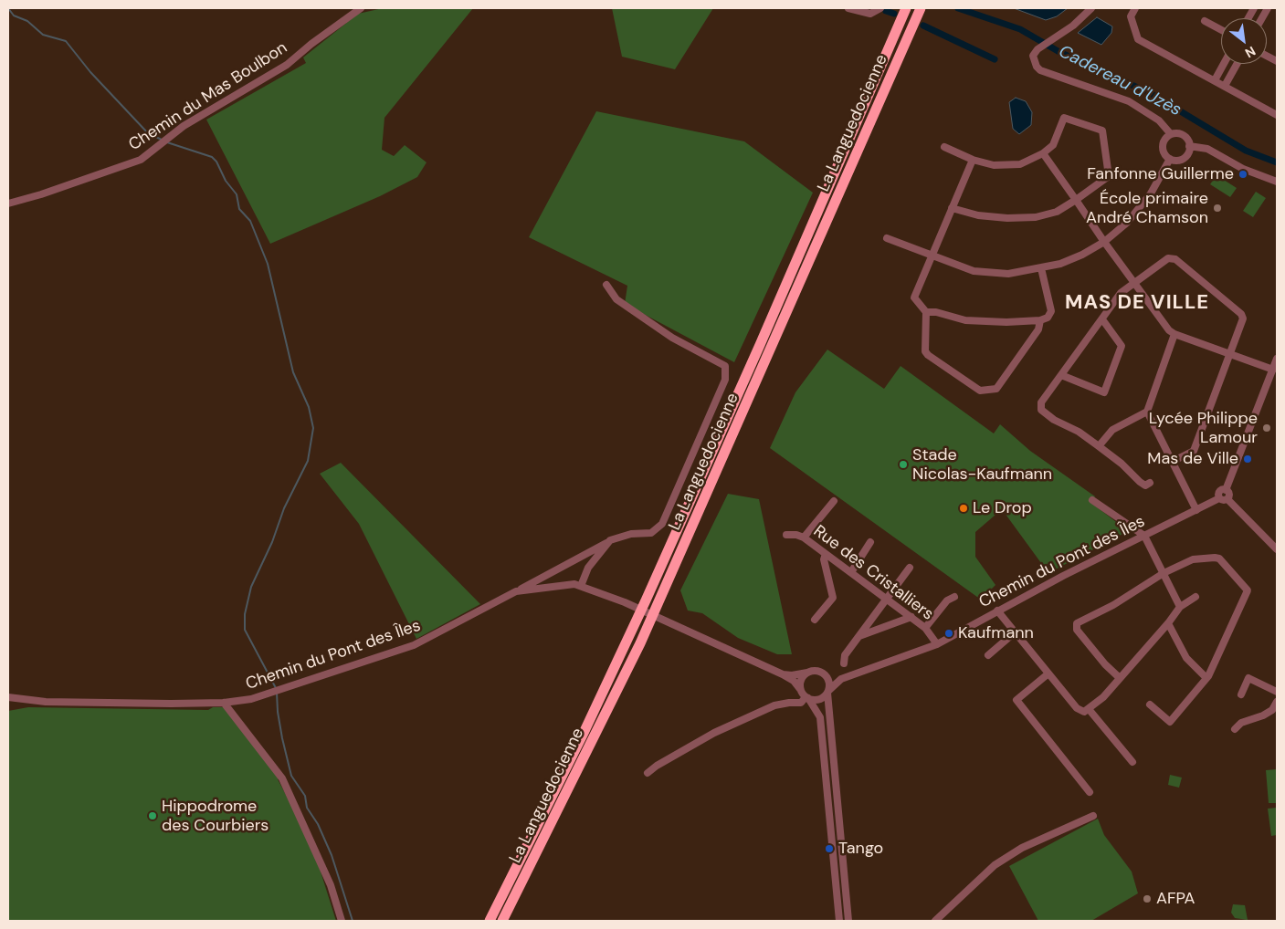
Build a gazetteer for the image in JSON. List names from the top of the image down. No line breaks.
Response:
{"streets":{"highway":["La Languedocienne"],"street":["Chemin du Mas Boulbon","Chemin du Pont des Îles","Rue des Cristalliers"]},"crossings":[["Chemin du Pont des Îles","Rue des Cristalliers"]],"districts":["MAS DE VILLE"],"water":["Cadereau d'Uzès"],"places":["Fanfonne Guillerme","École primaire André Chamson","Lycée Philippe Lamour","Mas de Ville","Stade Nicolas-Kaufmann","Le Drop","Kaufmann","Hippodrome des Courbiers","Tango","AFPA"],"north":"bottom right"}
